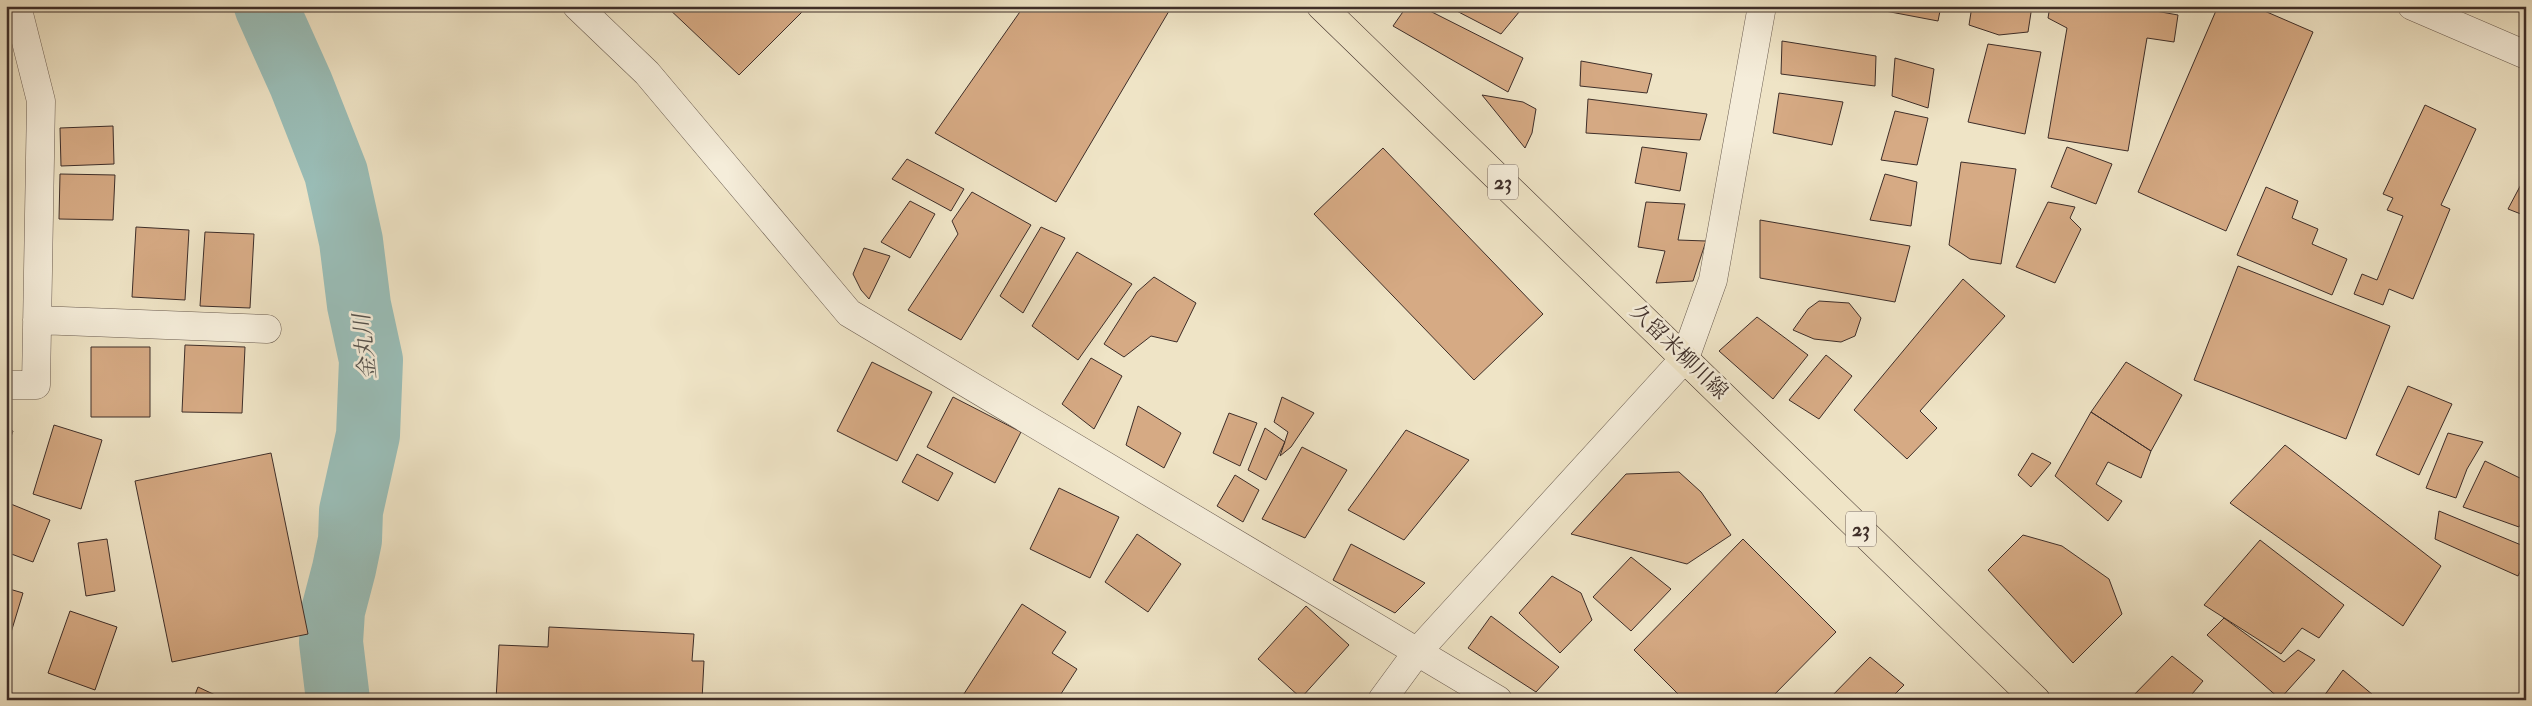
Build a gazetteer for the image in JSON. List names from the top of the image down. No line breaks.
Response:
{"streets":{"main road":["23","久留米柳川線"]},"water":["金丸川"]}
